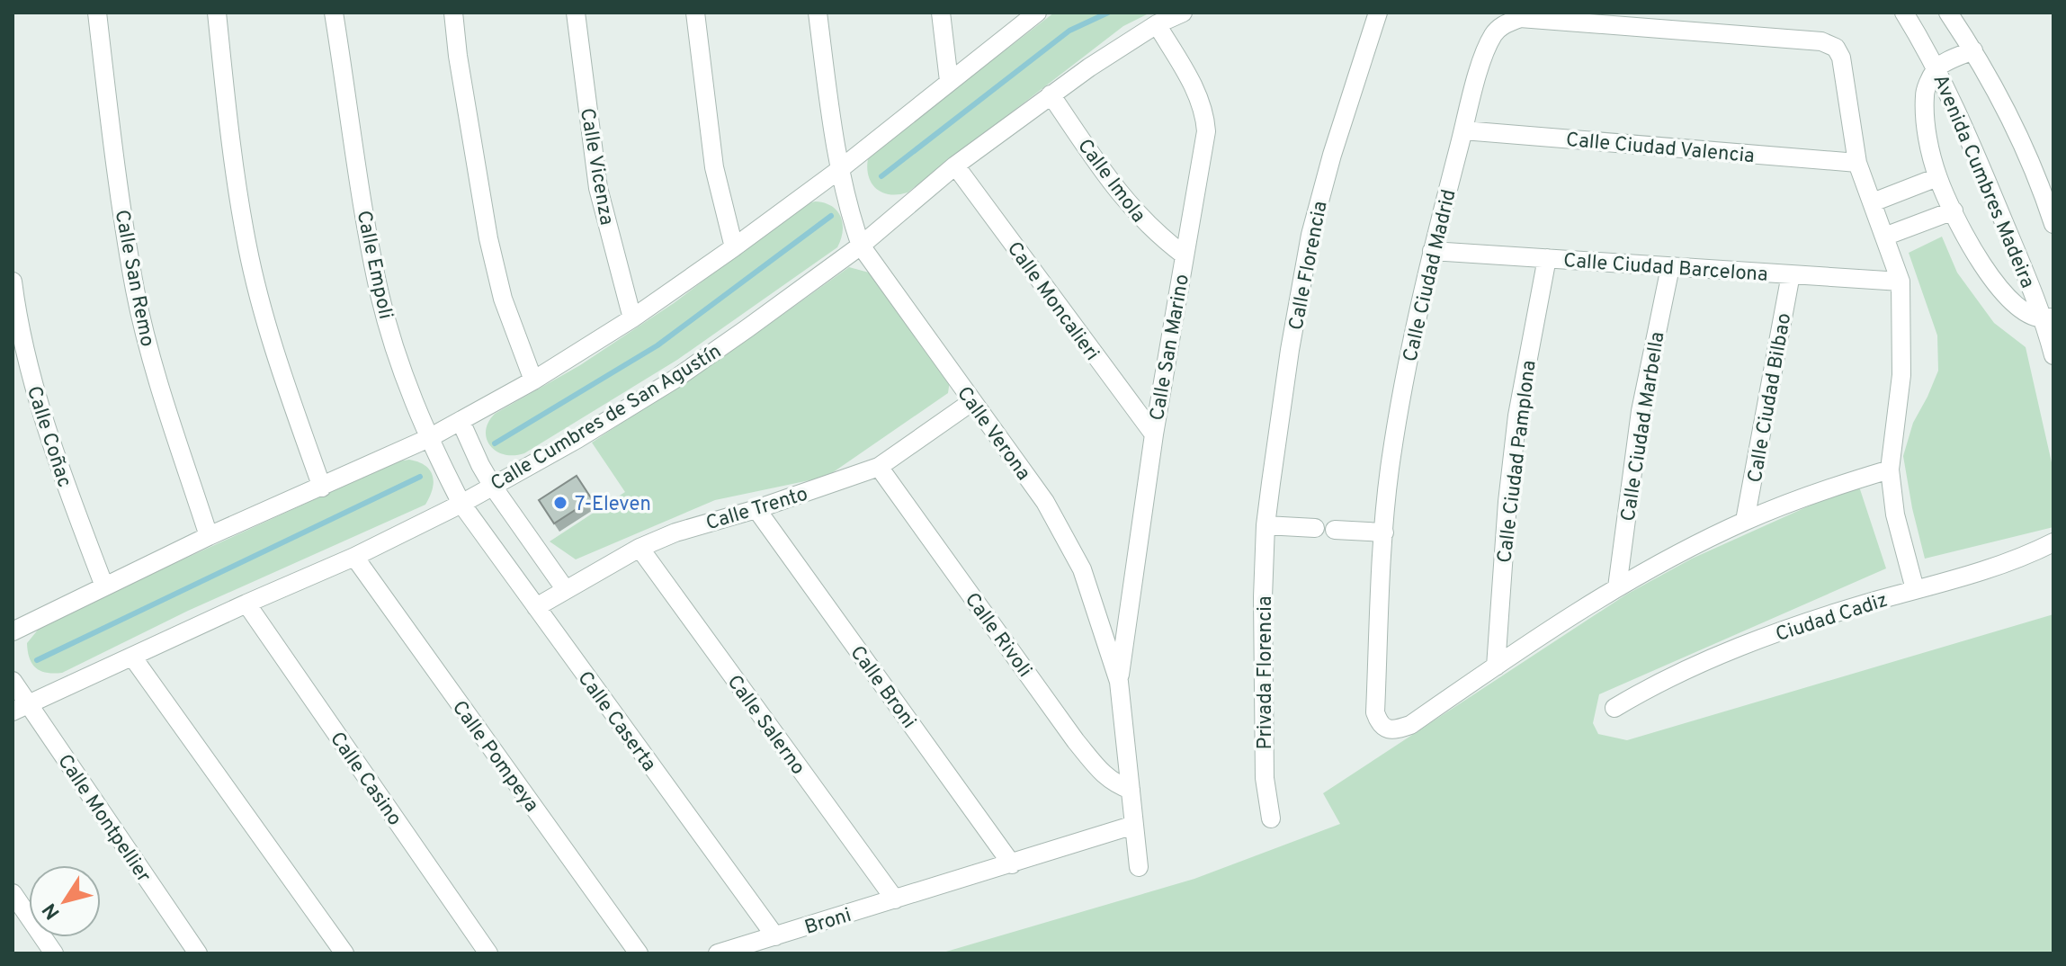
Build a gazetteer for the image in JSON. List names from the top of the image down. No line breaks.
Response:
{"streets":{"street":["Calle Ciudad Valencia","Calle Vicenza","Calle Imola","Avenida Cumbres Madeira","Calle Empoli","Calle Florencia","Calle Ciudad Barcelona","Calle Ciudad Madrid","Calle San Remo","Calle Moncalieri","Calle San Marino","Calle Ciudad Bilbao","Calle Cumbres de San Agustín","Calle Ciudad Marbella","Calle Verona","Calle Coñac","Calle Ciudad Pamplona","Calle Trento","Ciudad Cadiz","Calle Rivoli","Privada Florencia","Calle Broni","Calle Caserta","Calle Salerno","Calle Pompeya","Calle Casino","Calle Montpellier","Broni"]},"crossings":[["Calle Ciudad Valencia","Calle Ciudad Madrid"],["Calle Imola","Calle San Marino"],["Calle Imola","Calle Cumbres de San Agustín"],["Calle Empoli","Calle Cumbres de San Agustín"],["Calle Empoli","Calle Caserta"],["Calle Florencia","Privada Florencia"],["Calle Ciudad Barcelona","Calle Ciudad Madrid"],["Calle Ciudad Barcelona","Calle Ciudad Bilbao"],["Calle Ciudad Barcelona","Calle Ciudad Marbella"],["Calle Ciudad Barcelona","Calle Ciudad Pamplona"],["Calle Ciudad Madrid","Calle Ciudad Bilbao"],["Calle Ciudad Madrid","Calle Ciudad Marbella"],["Calle Ciudad Madrid","Calle Ciudad Pamplona"],["Calle Ciudad Madrid","Ciudad Cadiz"],["Calle Moncalieri","Calle San Marino"],["Calle Moncalieri","Calle Cumbres de San Agustín"],["Calle San Marino","Calle Cumbres de San Agustín"],["Calle San Marino","Calle Verona"],["Calle Cumbres de San Agustín","Calle Verona"],["Calle Cumbres de San Agustín","Calle Caserta"],["Calle Cumbres de San Agustín","Calle Pompeya"],["Calle Cumbres de San Agustín","Calle Casino"],["Calle Cumbres de San Agustín","Calle Montpellier"],["Calle Verona","Calle Trento"],["Calle Verona","Calle Rivoli"],["Calle Trento","Calle Rivoli"],["Calle Trento","Calle Broni"],["Calle Trento","Calle Caserta"],["Calle Trento","Calle Salerno"],["Calle Caserta","Broni"],["Calle Salerno","Broni"]],"places":["7-Eleven"],"north":"bottom left"}
